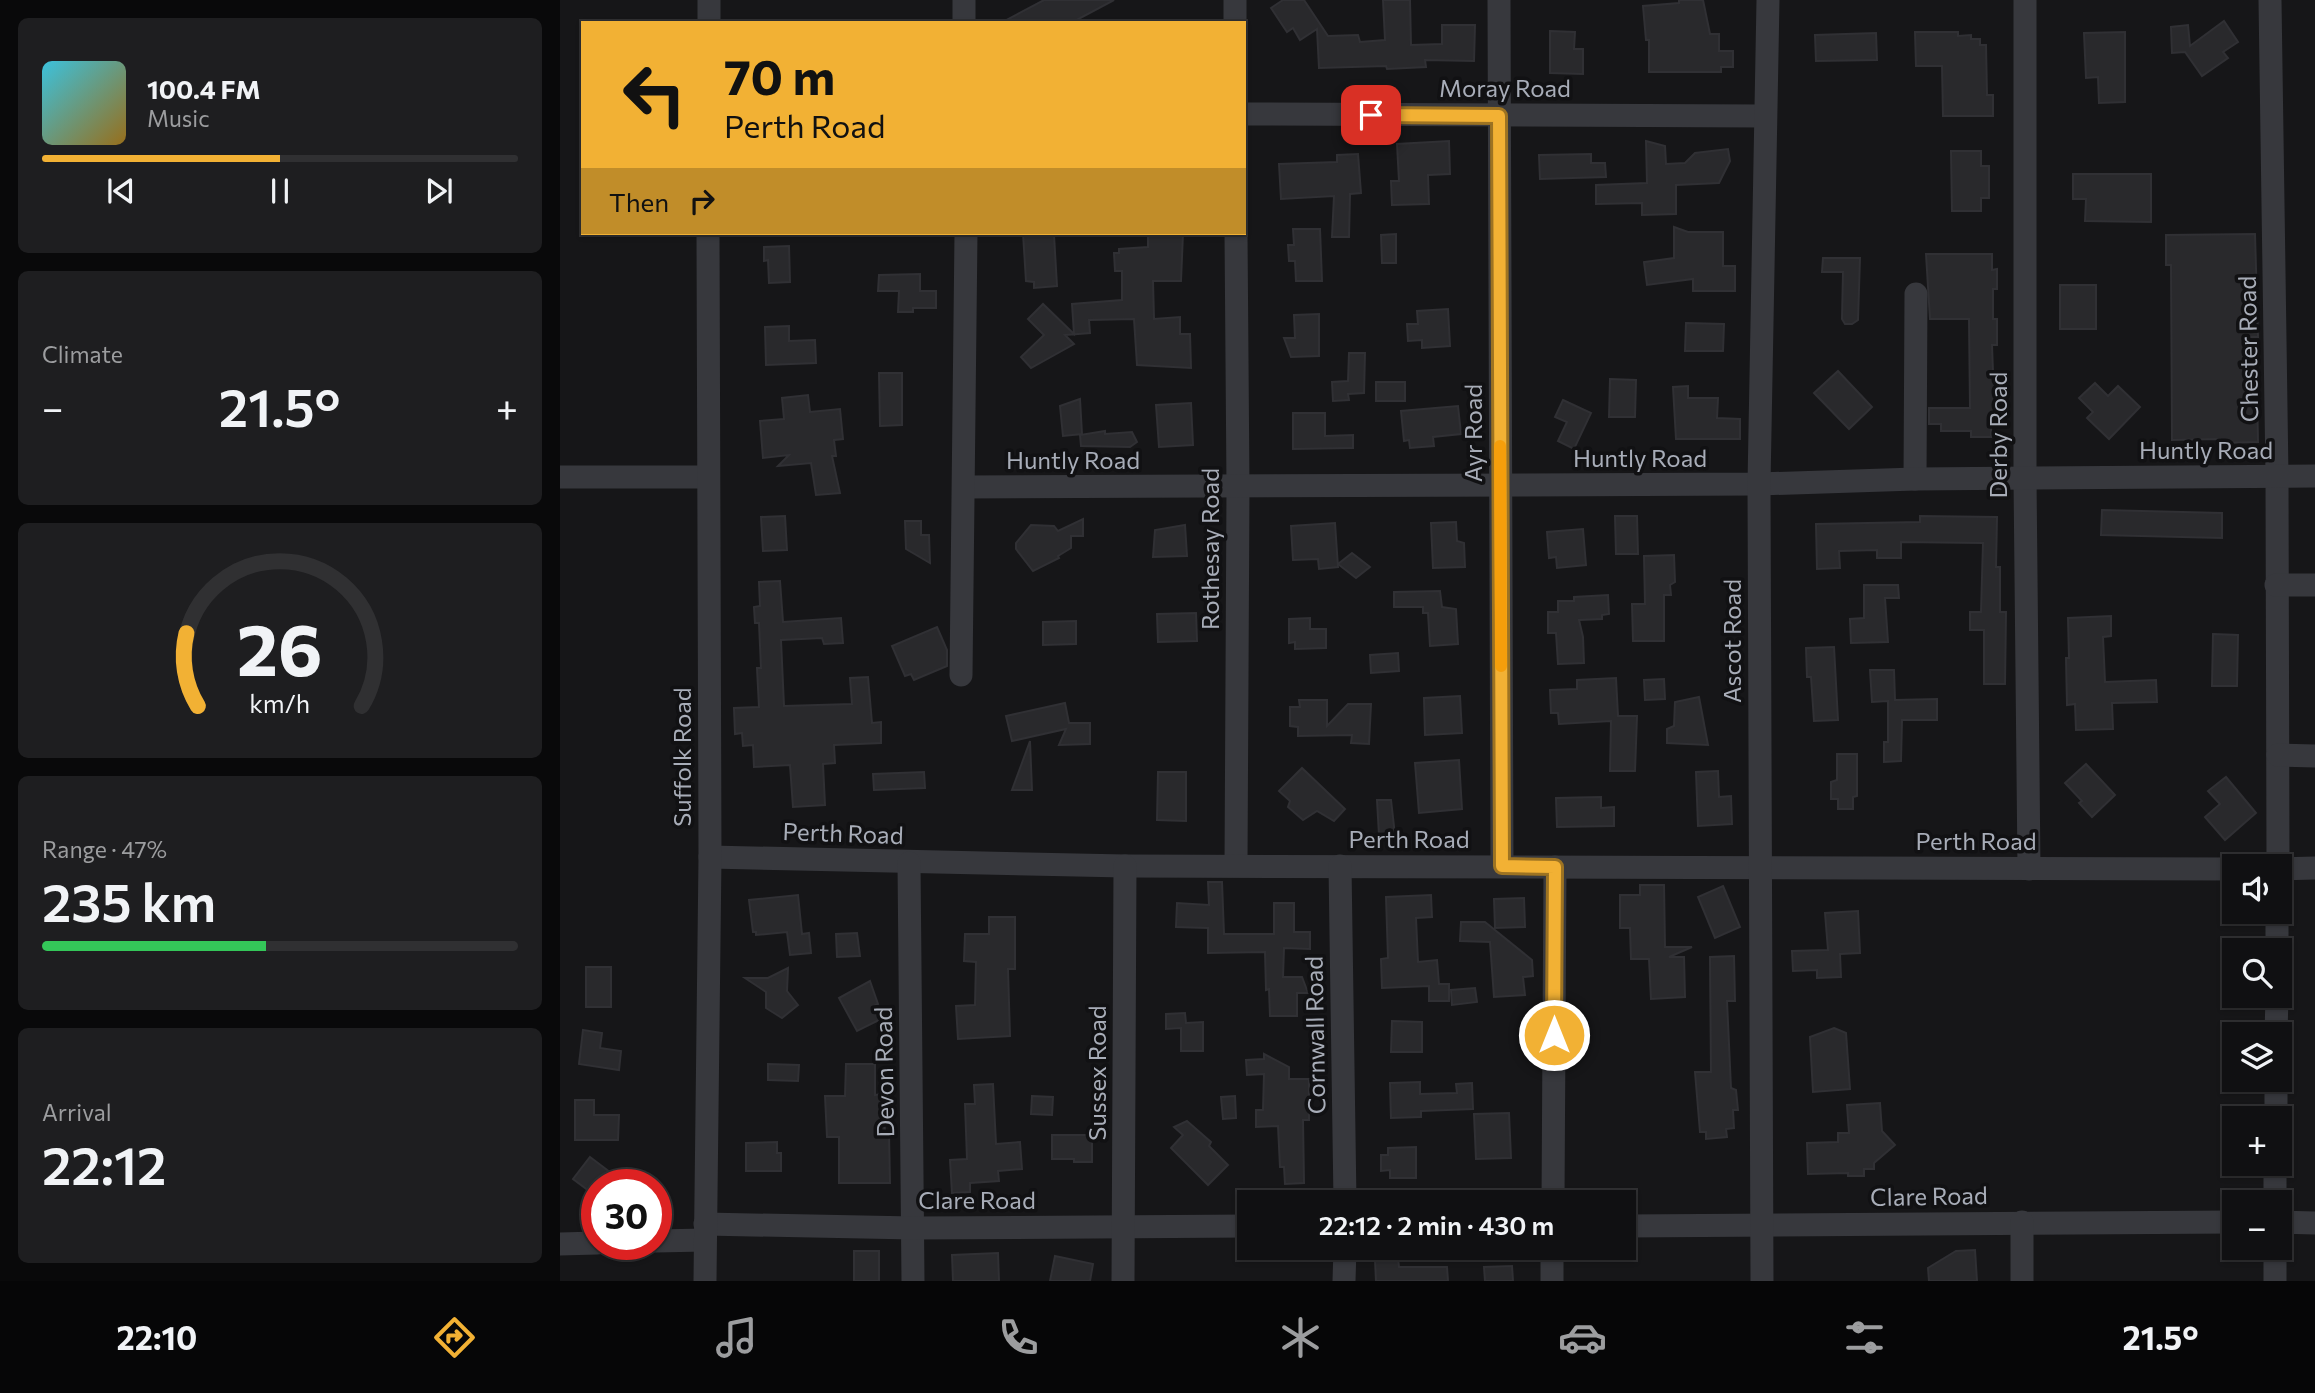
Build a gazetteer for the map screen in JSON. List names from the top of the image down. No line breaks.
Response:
{"streets":{"street":["Moray Road","Chester Road","Ayr Road","Derby Road","Huntly Road","Rothesay Road","Ascot Road","Suffolk Road","Perth Road","Cornwall Road","Devon Road","Sussex Road","Clare Road"]},"crossings":[["Moray Road","Ayr Road"],["Moray Road","Ascot Road"],["Chester Road","Huntly Road"],["Ayr Road","Huntly Road"],["Ayr Road","Perth Road"],["Derby Road","Huntly Road"],["Derby Road","Perth Road"],["Huntly Road","Rothesay Road"],["Huntly Road","Ascot Road"],["Rothesay Road","Perth Road"],["Ascot Road","Perth Road"],["Ascot Road","Clare Road"],["Suffolk Road","Perth Road"],["Suffolk Road","Clare Road"],["Perth Road","Cornwall Road"],["Perth Road","Devon Road"],["Perth Road","Sussex Road"],["Devon Road","Clare Road"],["Sussex Road","Clare Road"]],"page":{"turn":["70 m","Perth Road"],"song":["100.4 FM","Music"],"then":"Then","tile":["Climate",["Range · 47%","235 km"],["Arrival","22:12"]],"heat":["−","21.5°","+"],"map_buttons":["+","−"],"limit":"30","trip":"22:12 · 2 min · 430 m","tabs":["22:10","21.5°"],"gauge":["26","km/h"]}}
